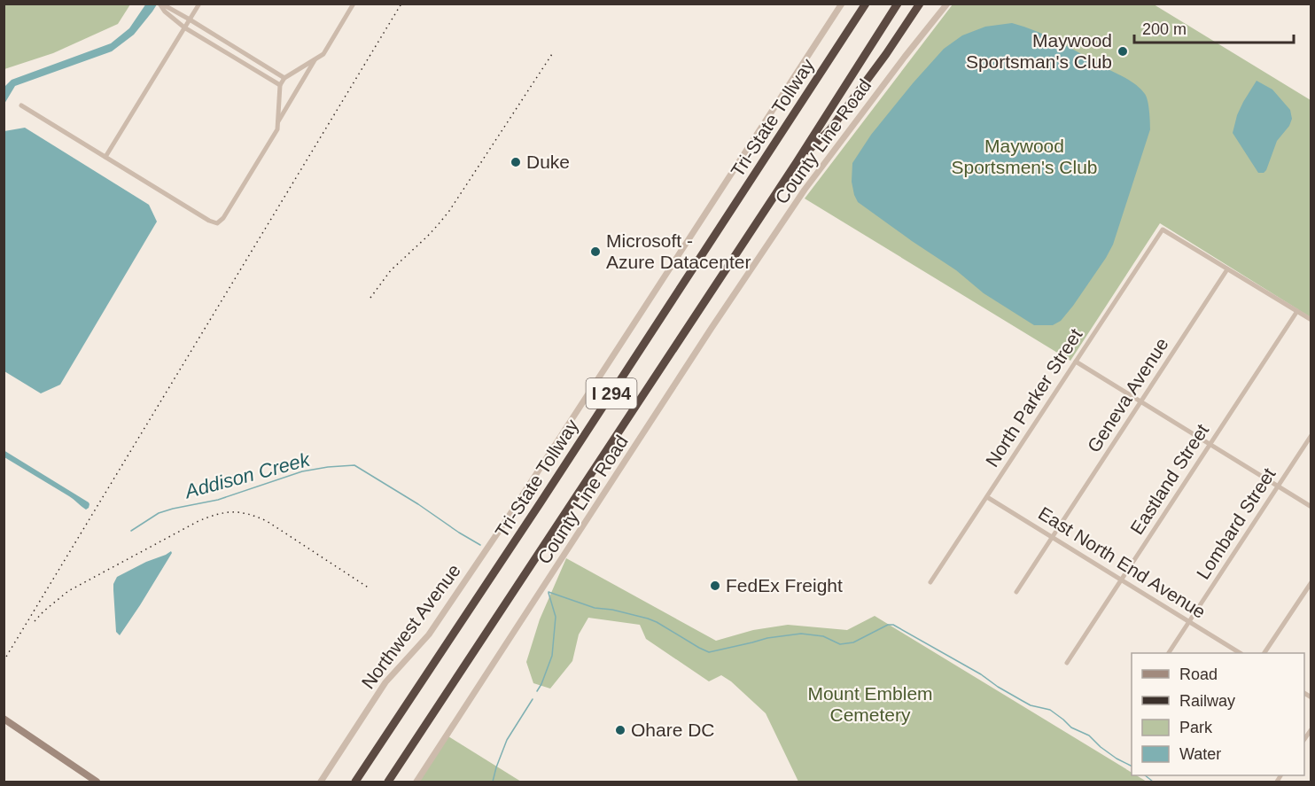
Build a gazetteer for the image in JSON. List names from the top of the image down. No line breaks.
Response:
{"streets":{"highway":["Tri-State Tollway","I 294"],"street":["County Line Road","Geneva Avenue","North Parker Street","Eastland Street","Lombard Street","East North End Avenue","Northwest Avenue"]},"crossings":[["Geneva Avenue","North Parker Street"],["Geneva Avenue","East North End Avenue"],["North Parker Street","East North End Avenue"],["Eastland Street","East North End Avenue"],["Lombard Street","East North End Avenue"]],"water":["Addison Creek"],"parks":["Maywood Sportsmen's Club","Mount Emblem Cemetery"],"places":["Maywood Sportsman's Club","Duke","Microsoft - Azure Datacenter","FedEx Freight","Ohare DC"],"legend":["Road","Railway","Park","Water"],"scale_bar":"200 m"}
